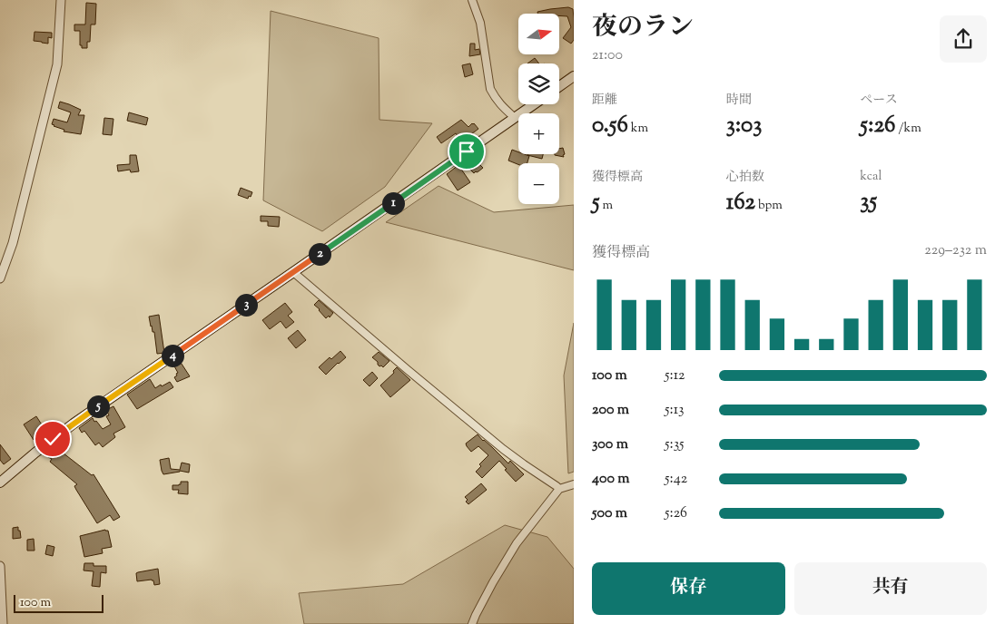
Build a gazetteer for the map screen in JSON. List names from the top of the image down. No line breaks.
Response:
{"scale_bar":"100 m","north":"right","page":{"heading":["夜のラン","21:00"],"map_buttons":["+","−"],"stats":[["距離","0.56 km"],["時間","3:03"],["ペース","5:26 /km"],["獲得標高","5 m"],["心拍数","162 bpm"],["kcal","35"]],"pins":["1","2","3","4","5"],"chart":["獲得標高","229–232 m"],"list":[{"name":"100 m","note":"5:12"},{"name":"200 m","note":"5:13"},{"name":"300 m","note":"5:35"},{"name":"400 m","note":"5:42"},{"name":"500 m","note":"5:26"}],"buttons":["保存","共有"],"scale":"100 m"}}
